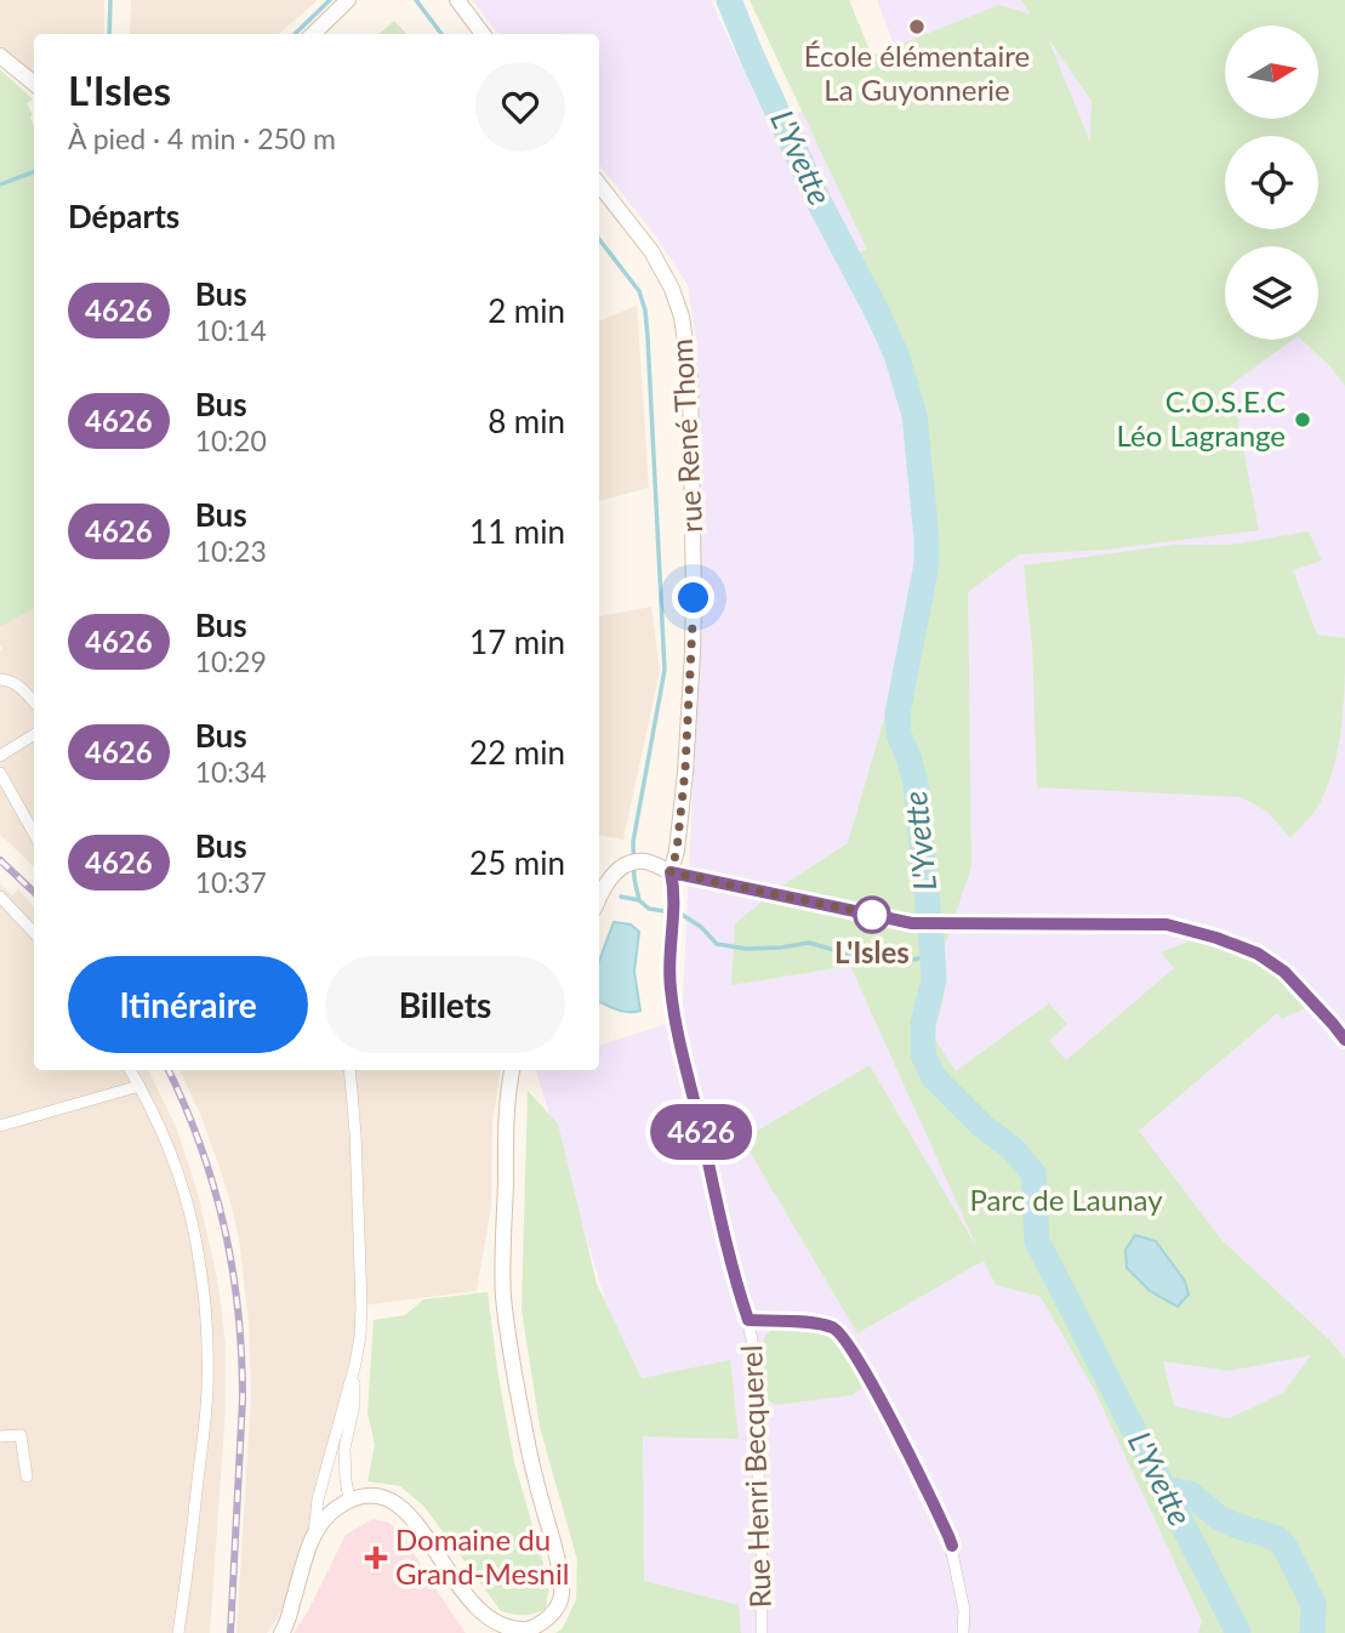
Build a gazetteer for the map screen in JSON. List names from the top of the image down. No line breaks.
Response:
{"streets":{"main road":["rue René Thom"],"street":["Rue Henri Becquerel"]},"crossings":[["rue René Thom","Rue Henri Becquerel"]],"water":["L'Yvette"],"parks":["Parc de Launay"],"places":{"other":["École élémentaire La Guyonnerie","C.O.S.E.C Léo Lagrange","L'Isles"],"health":["Domaine du Grand-Mesnil"]},"lines":["bus line 4626"],"north":"right","page":{"on_map":"4626","heading":[["L'Isles","À pied · 4 min · 250 m"],"Départs"],"list":[{"mark":"4626","name":"Bus","note":"10:14","value":"2 min"},{"mark":"4626","name":"Bus","note":"10:20","value":"8 min"},{"mark":"4626","name":"Bus","note":"10:23","value":"11 min"},{"mark":"4626","name":"Bus","note":"10:29","value":"17 min"},{"mark":"4626","name":"Bus","note":"10:34","value":"22 min"},{"mark":"4626","name":"Bus","note":"10:37","value":"25 min"}],"buttons":["Itinéraire","Billets"]}}
